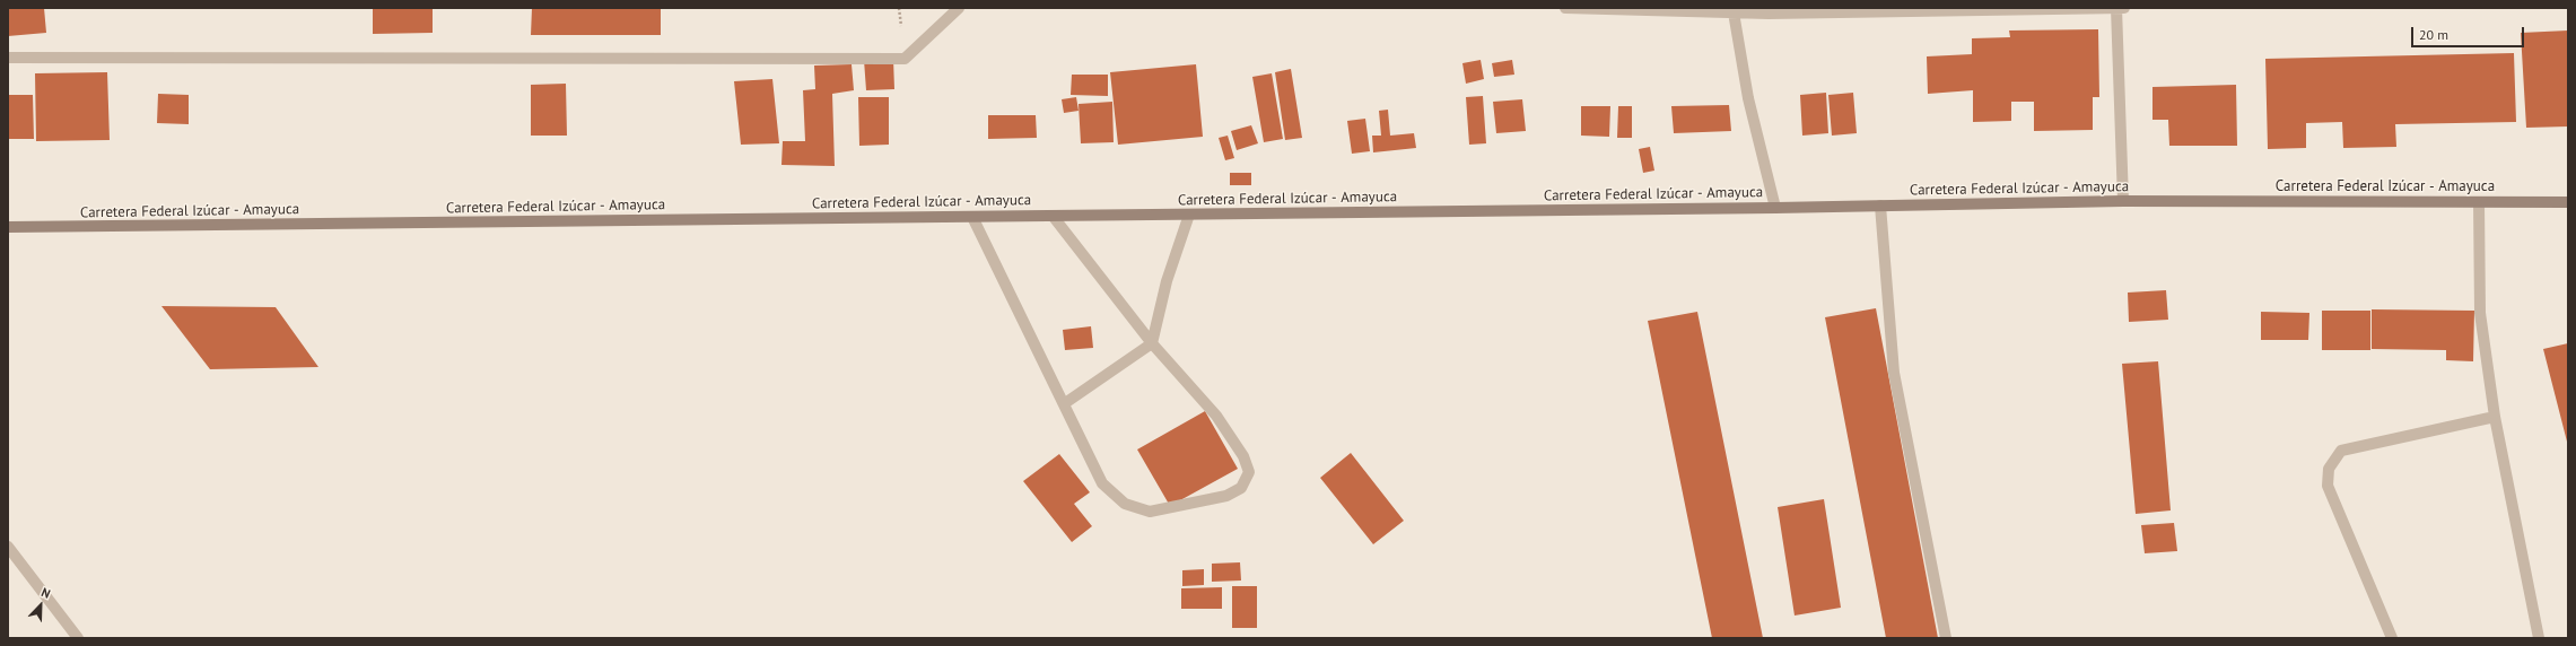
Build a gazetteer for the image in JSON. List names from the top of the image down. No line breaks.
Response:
{"streets":{"main road":["Carretera Federal Izúcar - Amayuca"]},"scale_bar":"20 m","north":"top right"}
